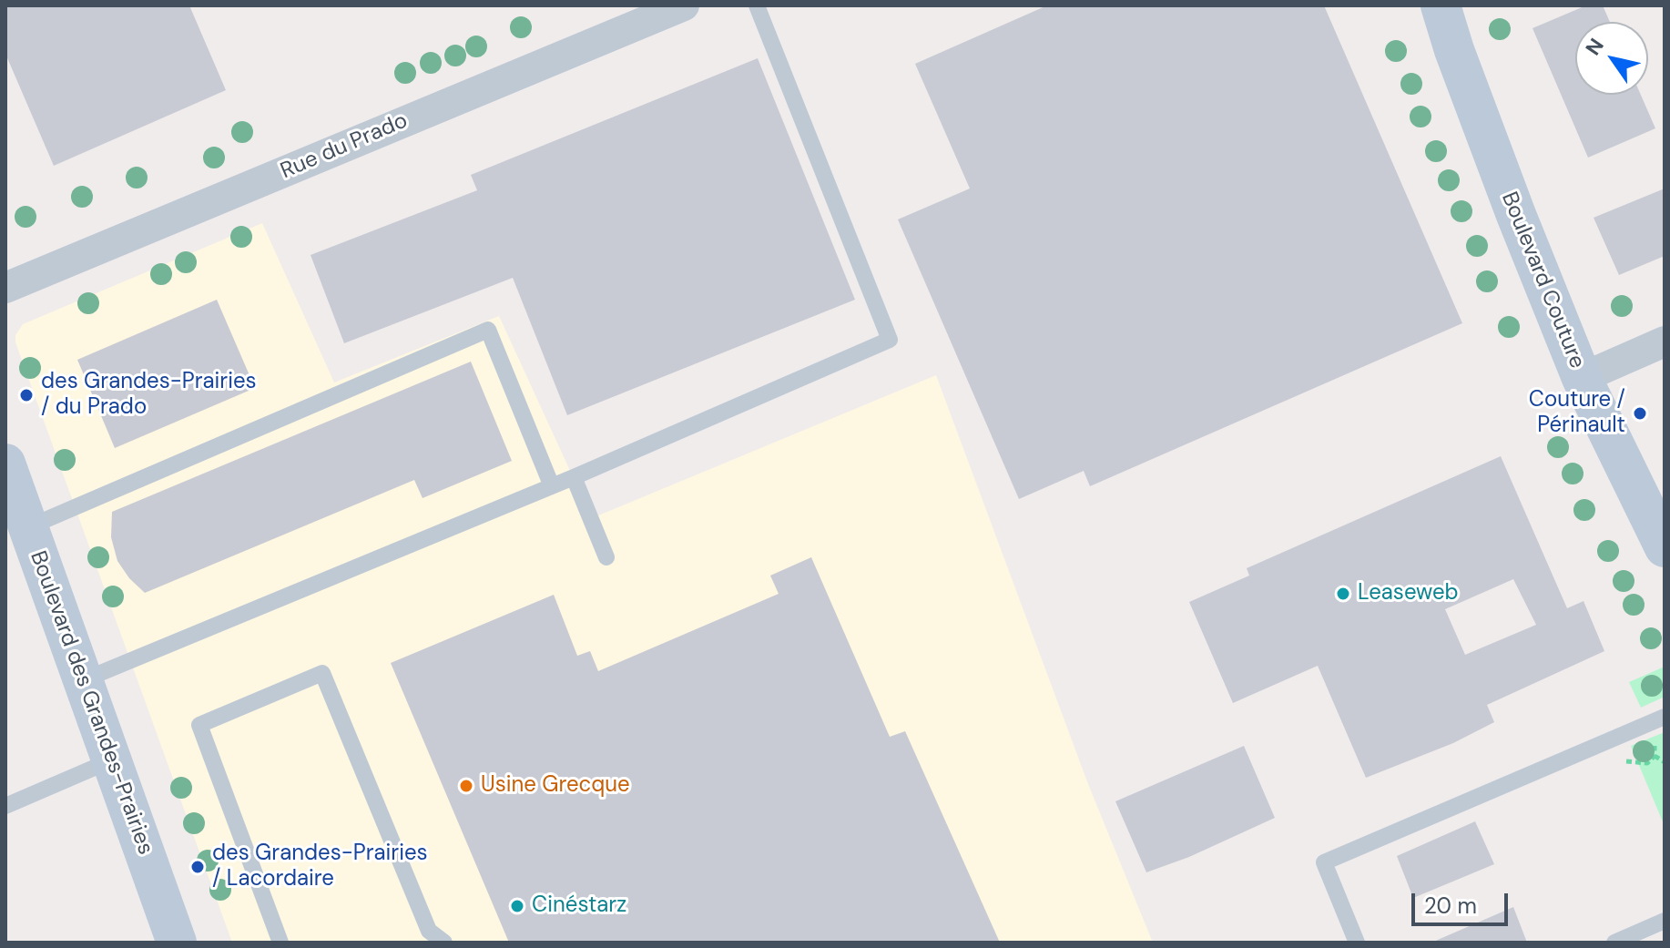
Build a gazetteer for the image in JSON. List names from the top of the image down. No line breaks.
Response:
{"streets":{"street":["Rue du Prado","Boulevard Couture","Boulevard des Grandes-Prairies"]},"places":["des Grandes-Prairies / du Prado","Couture / Périnault","Leaseweb","Usine Grecque","des Grandes-Prairies / Lacordaire","Cinéstarz"],"scale_bar":"20 m","north":"top left"}
